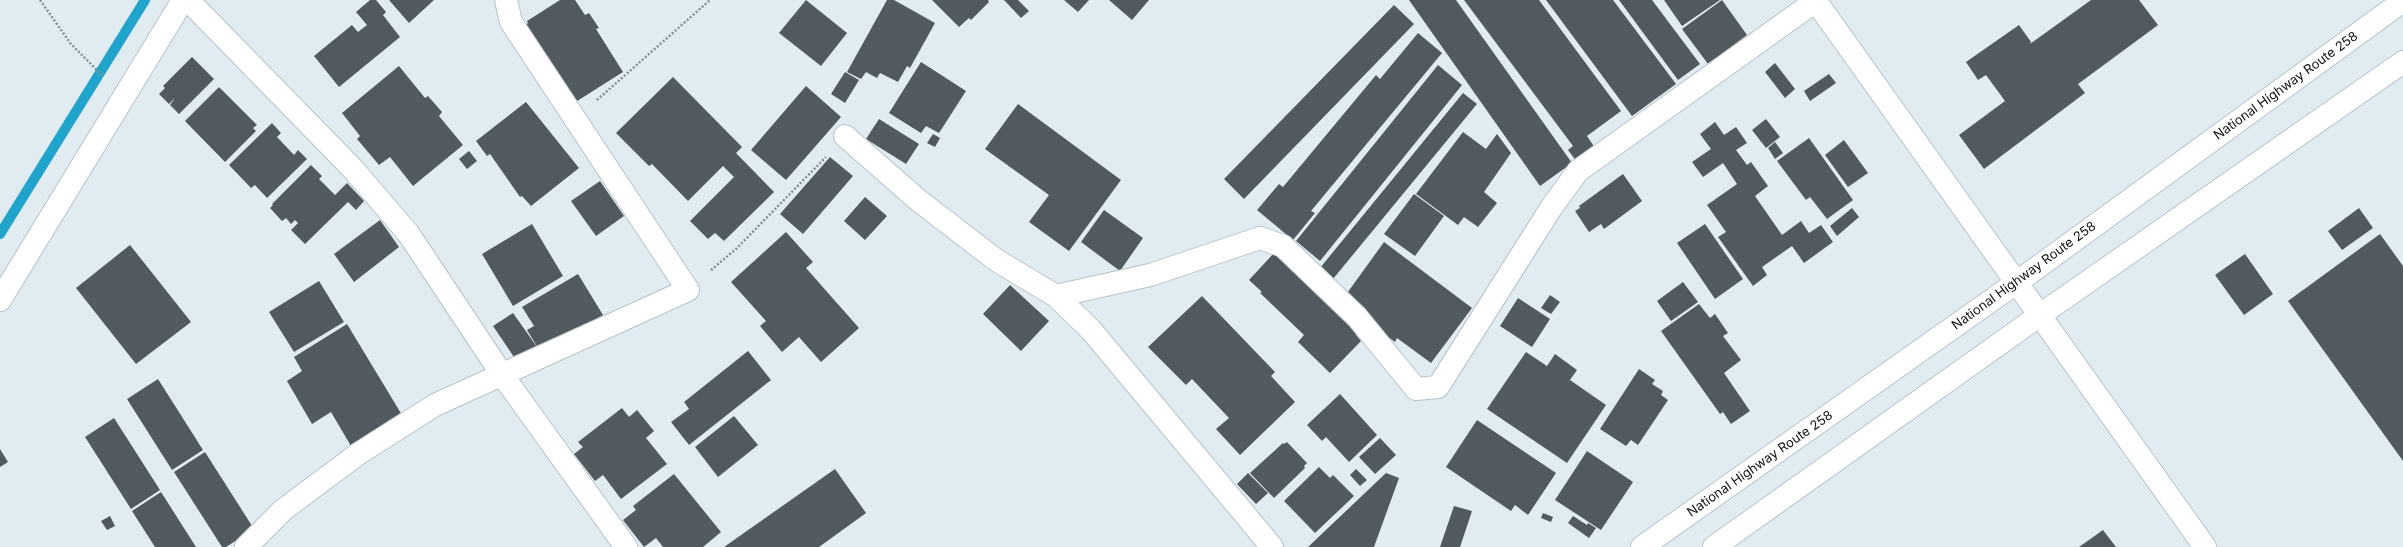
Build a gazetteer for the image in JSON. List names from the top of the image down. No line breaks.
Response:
{"streets":{"main road":["National Highway Route 258"]}}
